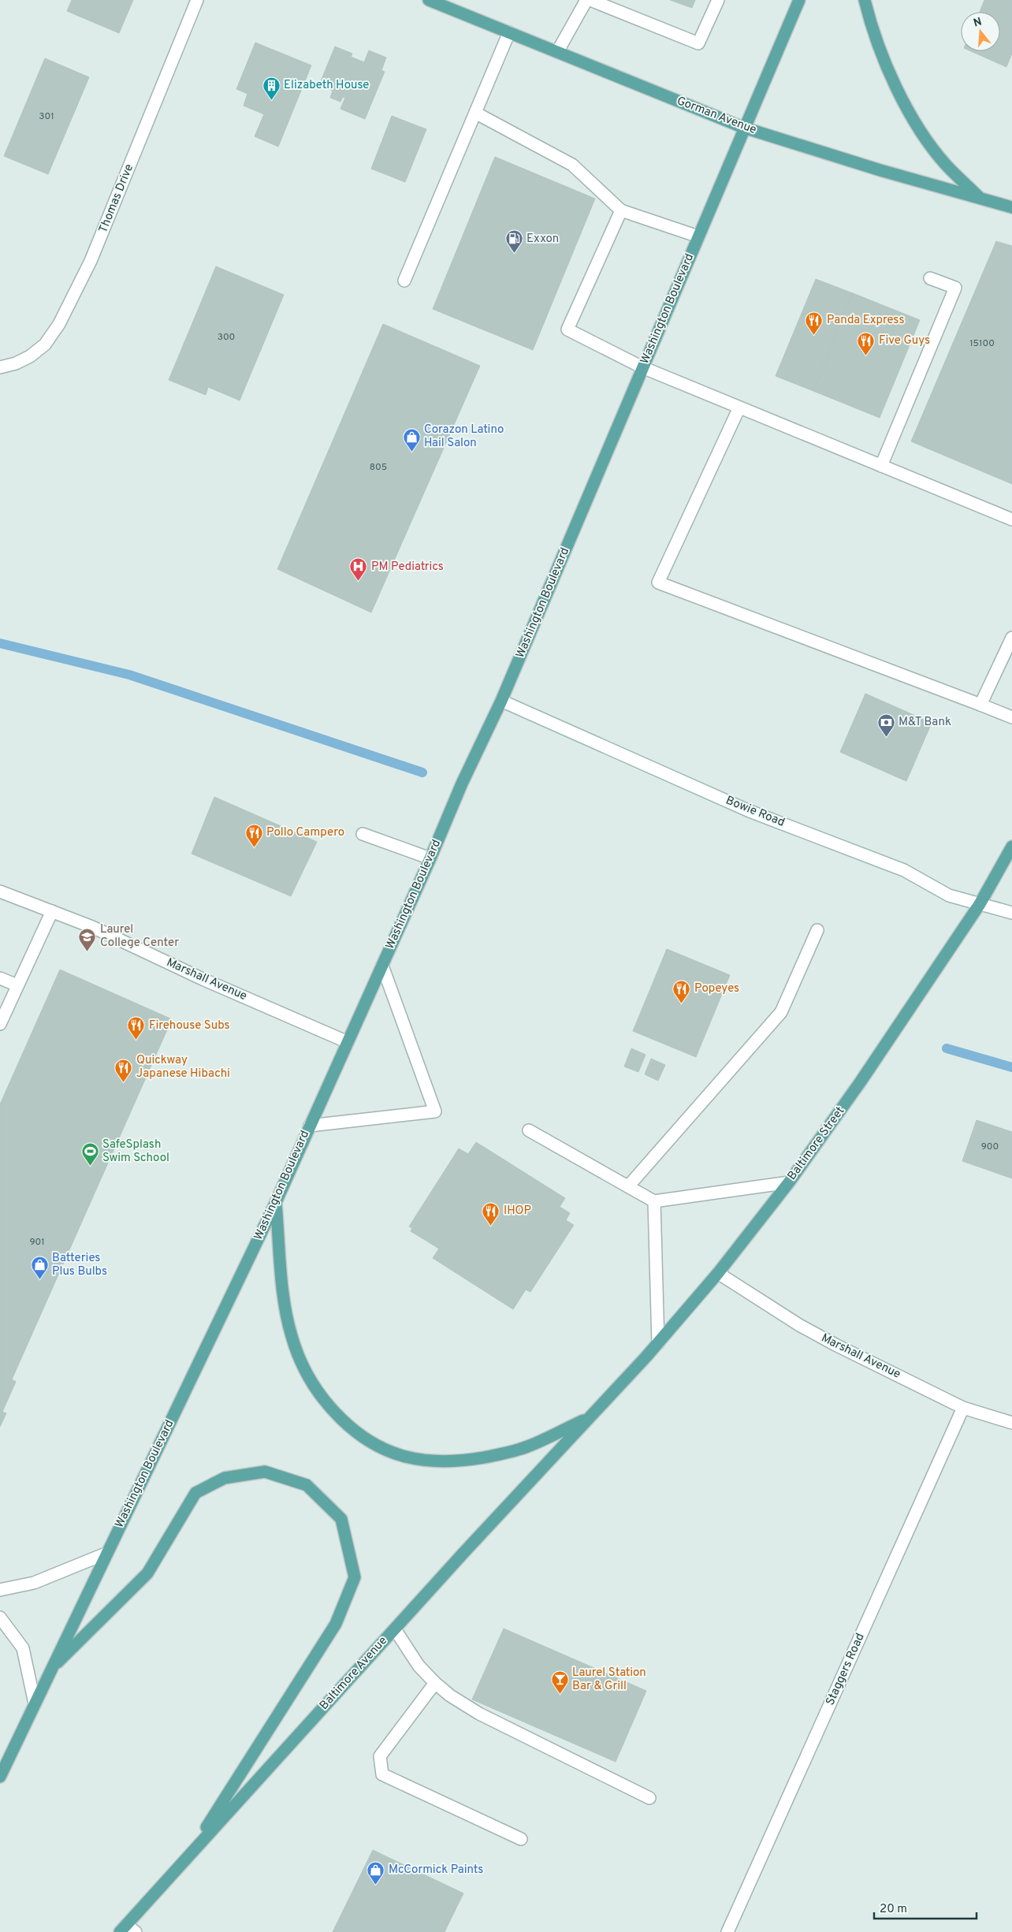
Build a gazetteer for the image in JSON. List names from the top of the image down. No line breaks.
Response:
{"streets":{"main road":["Gorman Avenue","Washington Boulevard","Baltimore Street","Baltimore Avenue"],"street":["Thomas Drive","Bowie Road","Marshall Avenue","Staggers Road"]},"crossings":[["Gorman Avenue","Washington Boulevard"],["Washington Boulevard","Bowie Road"],["Washington Boulevard","Marshall Avenue"],["Bowie Road","Baltimore Street"],["Marshall Avenue","Baltimore Street"],["Marshall Avenue","Staggers Road"],["Baltimore Street","Baltimore Avenue"]],"places":{"building":["Elizabeth House"],"fuel station":["Exxon"],"restaurant":["Panda Express","Five Guys","Pollo Campero","Popeyes","Firehouse Subs","Quickway Japanese Hibachi","IHOP"],"shop":["Corazon Latino Hail Salon","Batteries Plus Bulbs","McCormick Paints"],"hospital":["PM Pediatrics"],"bank":["M&T Bank"],"school or university":["Laurel College Center"],"sports":["SafeSplash Swim School"],"bar":["Laurel Station Bar & Grill"]},"house_numbers":["301","300","15100","805","900","901"],"scale_bar":"20 m","north":"top"}
